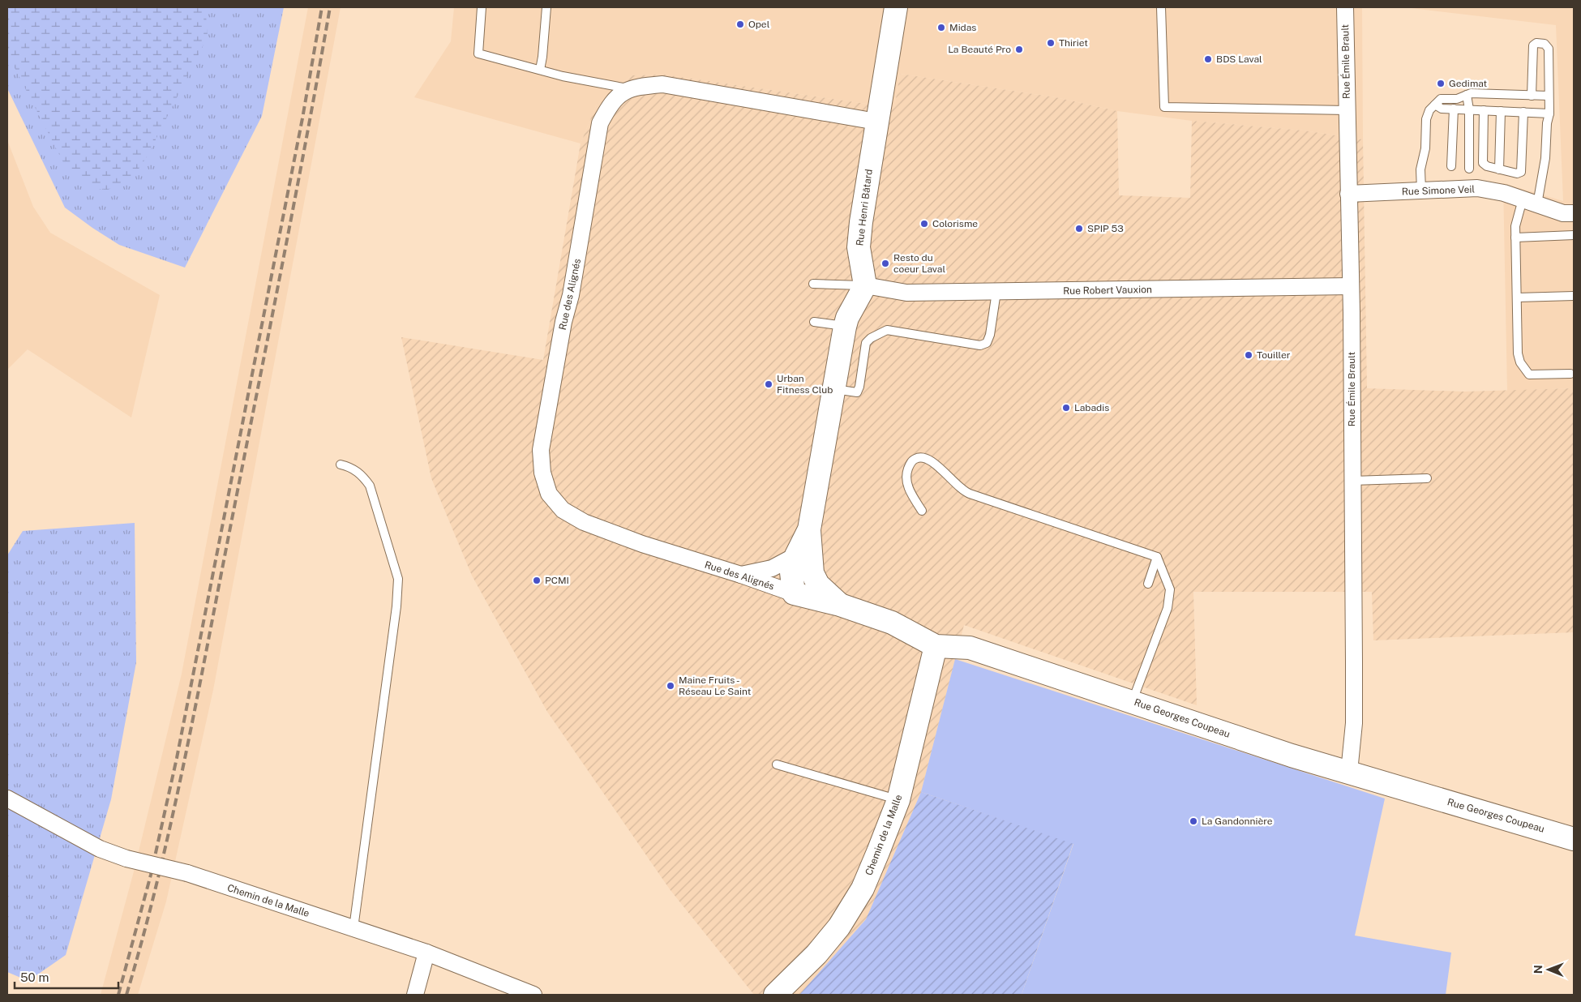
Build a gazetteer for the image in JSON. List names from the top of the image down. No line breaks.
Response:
{"streets":{"street":["Rue Émile Brault","Rue Simone Veil","Rue Henri Bâtard","Rue Robert Vauxion","Rue des Alignés","Rue Georges Coupeau","Chemin de la Malle"]},"crossings":[["Rue Émile Brault","Rue Simone Veil"],["Rue Émile Brault","Rue Robert Vauxion"],["Rue Émile Brault","Rue Georges Coupeau"],["Rue Henri Bâtard","Rue Robert Vauxion"],["Rue Henri Bâtard","Rue des Alignés"],["Rue des Alignés","Rue Georges Coupeau"],["Rue Georges Coupeau","Chemin de la Malle"]],"places":["Opel","Midas","Thiriet","La Beauté Pro","BDS Laval","Gedimat","Colorisme","SPIP 53","Resto du coeur Laval","Touiller","Urban Fitness Club","Labadis","PCMI","Maine Fruits - Réseau Le Saint","La Gandonnière"],"scale_bar":"50 m","north":"left"}
